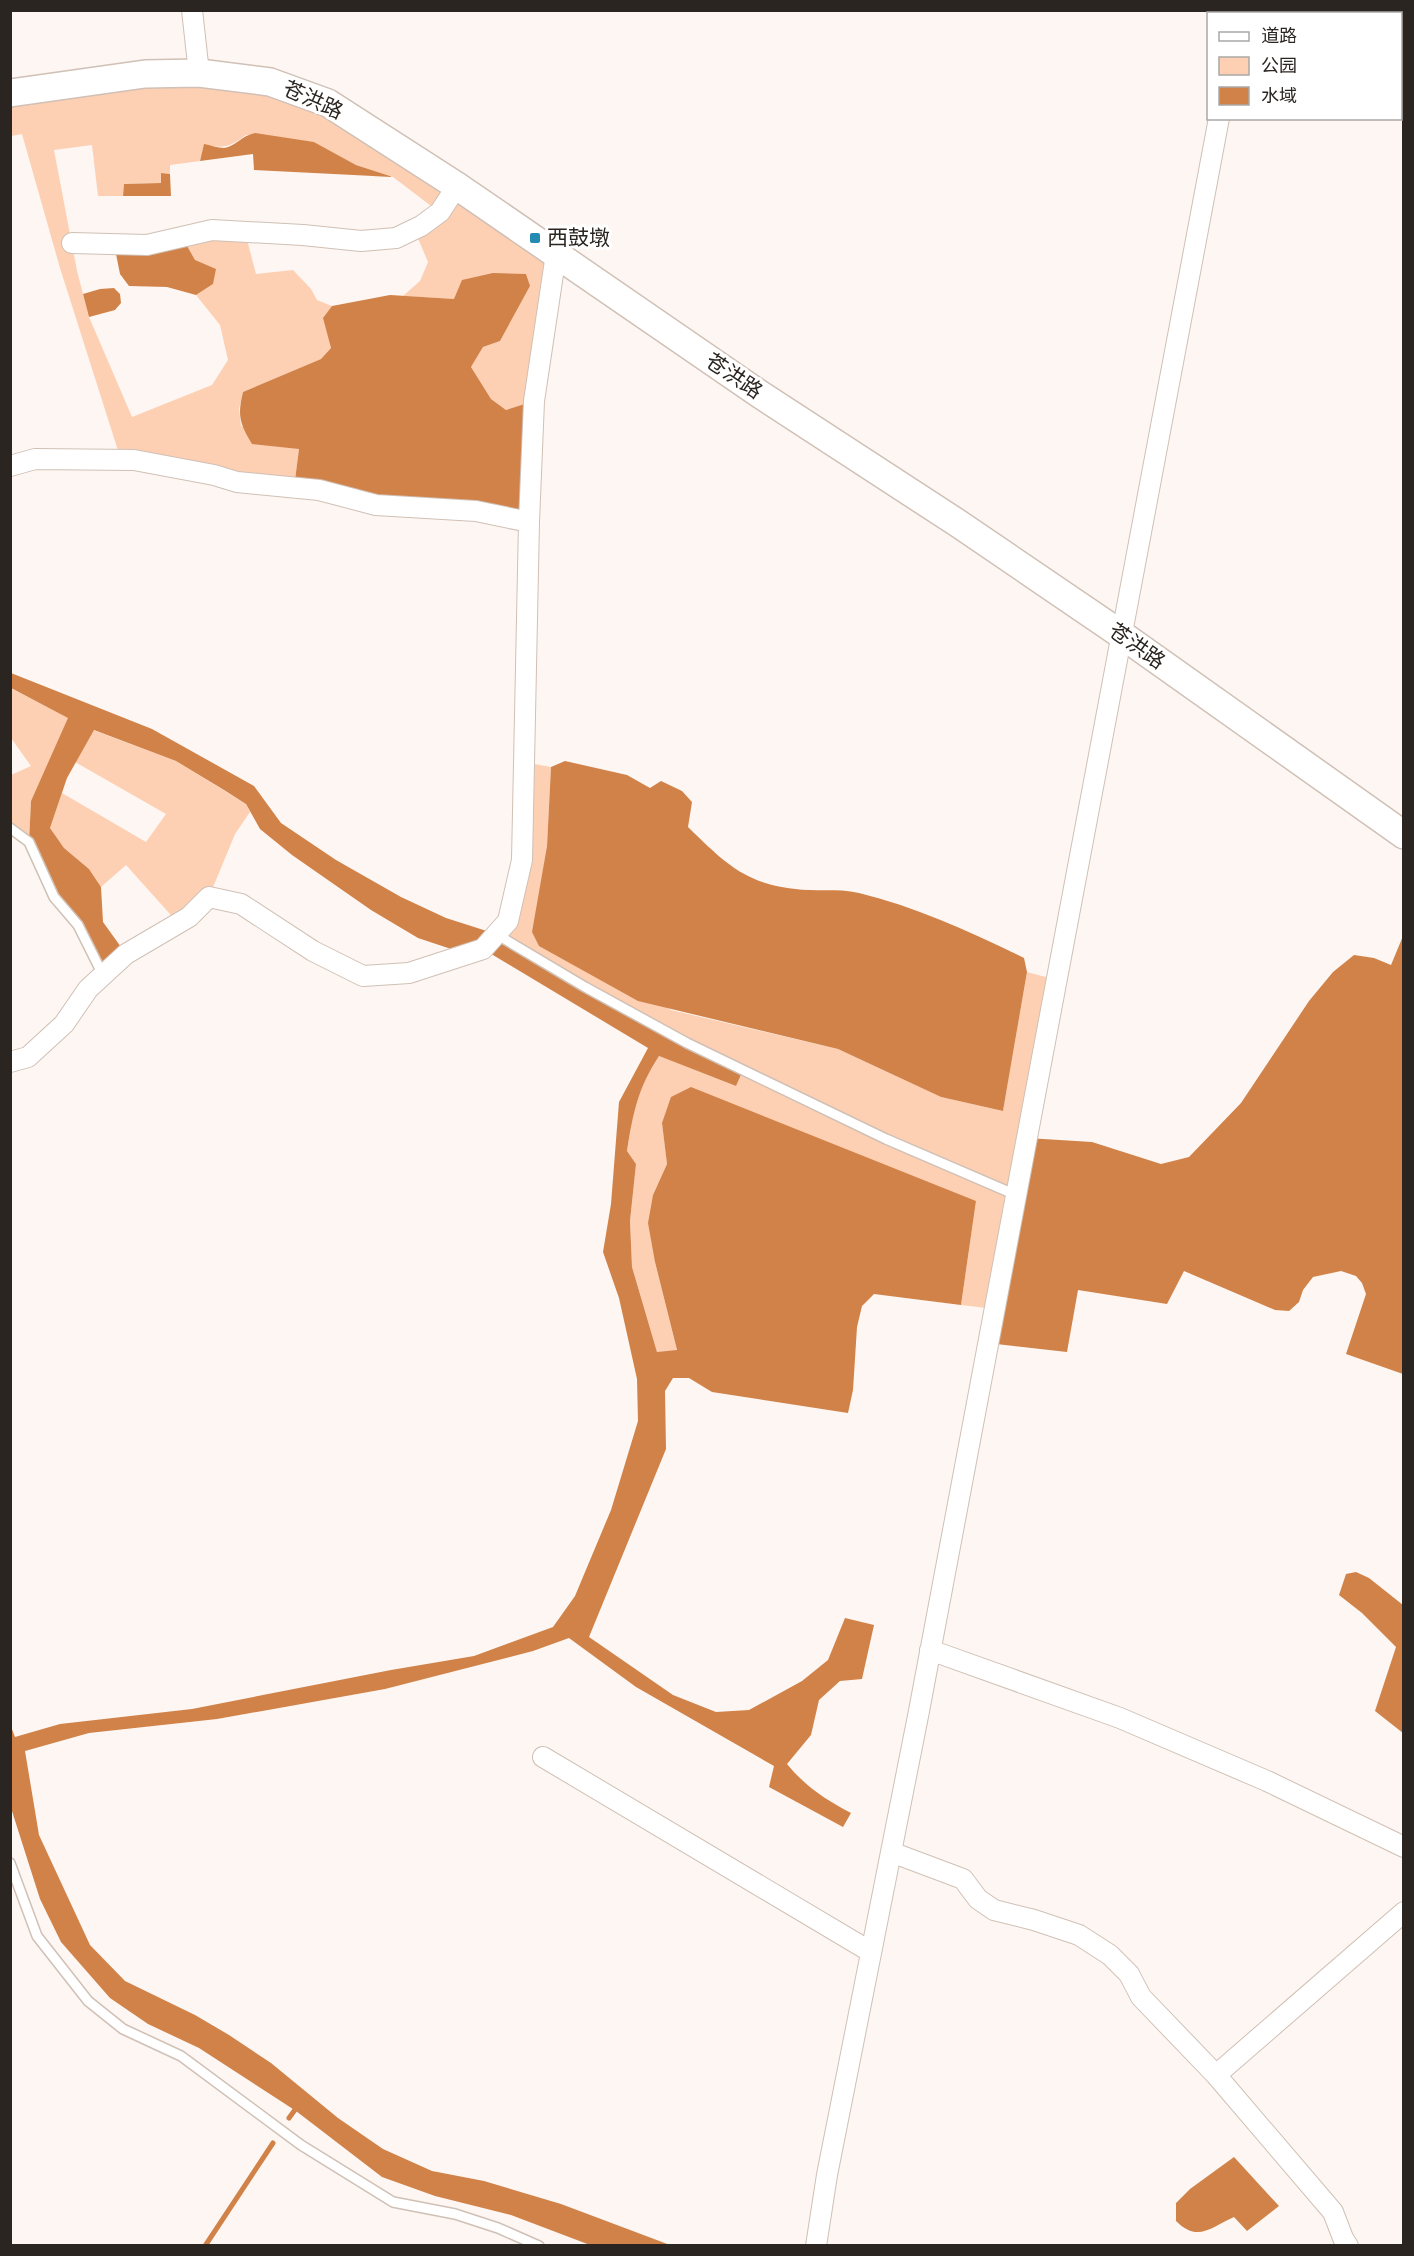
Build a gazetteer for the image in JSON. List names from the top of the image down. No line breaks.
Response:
{"streets":{"main road":["苍洪路"]},"places":{"transit":["西鼓墩"]},"legend":["道路","公园","水域"]}
